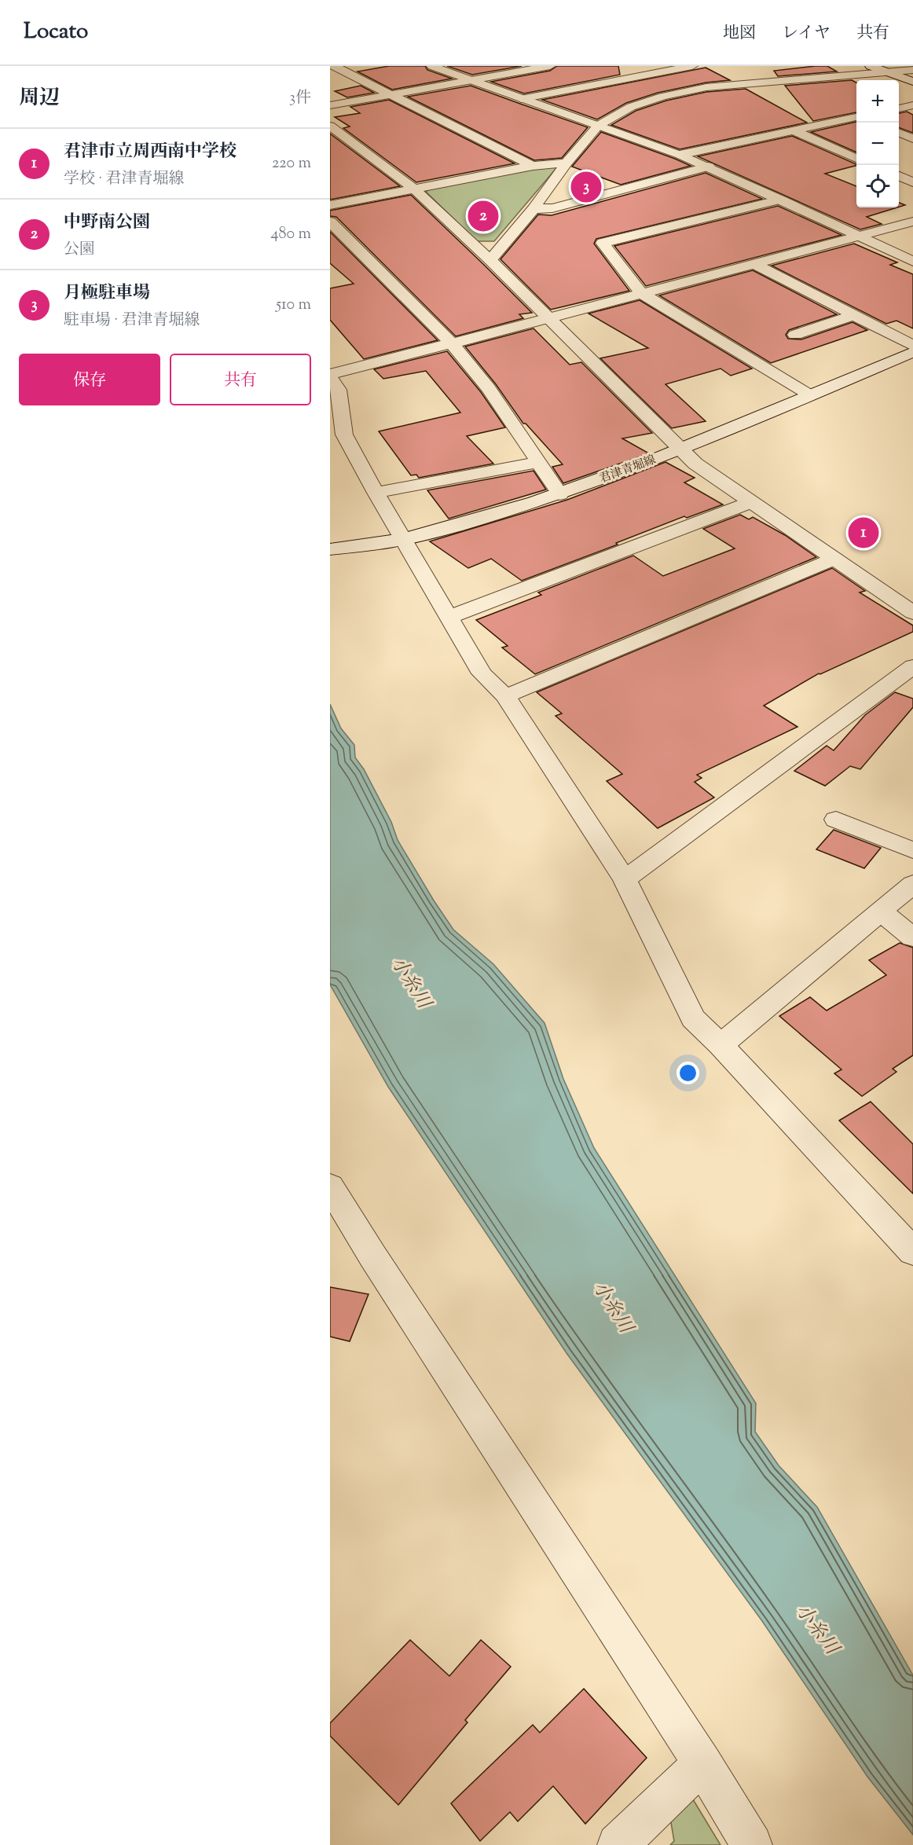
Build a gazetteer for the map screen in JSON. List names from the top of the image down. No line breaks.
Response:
{"streets":{"street":["君津青堀線"]},"water":["小糸川"],"page":{"header":"Locato","nav":["地図","レイヤ","共有"],"heading":["周辺","3件"],"map_buttons":["+","−"],"list":[{"mark":"1","name":"君津市立周西南中学校","note":"学校 · 君津青堀線","value":"220 m"},{"mark":"2","name":"中野南公園","note":"公園","value":"480 m"},{"mark":"3","name":"月極駐車場","note":"駐車場 · 君津青堀線","value":"510 m"}],"pins":["3","2","1"],"buttons":["保存","共有"]}}
